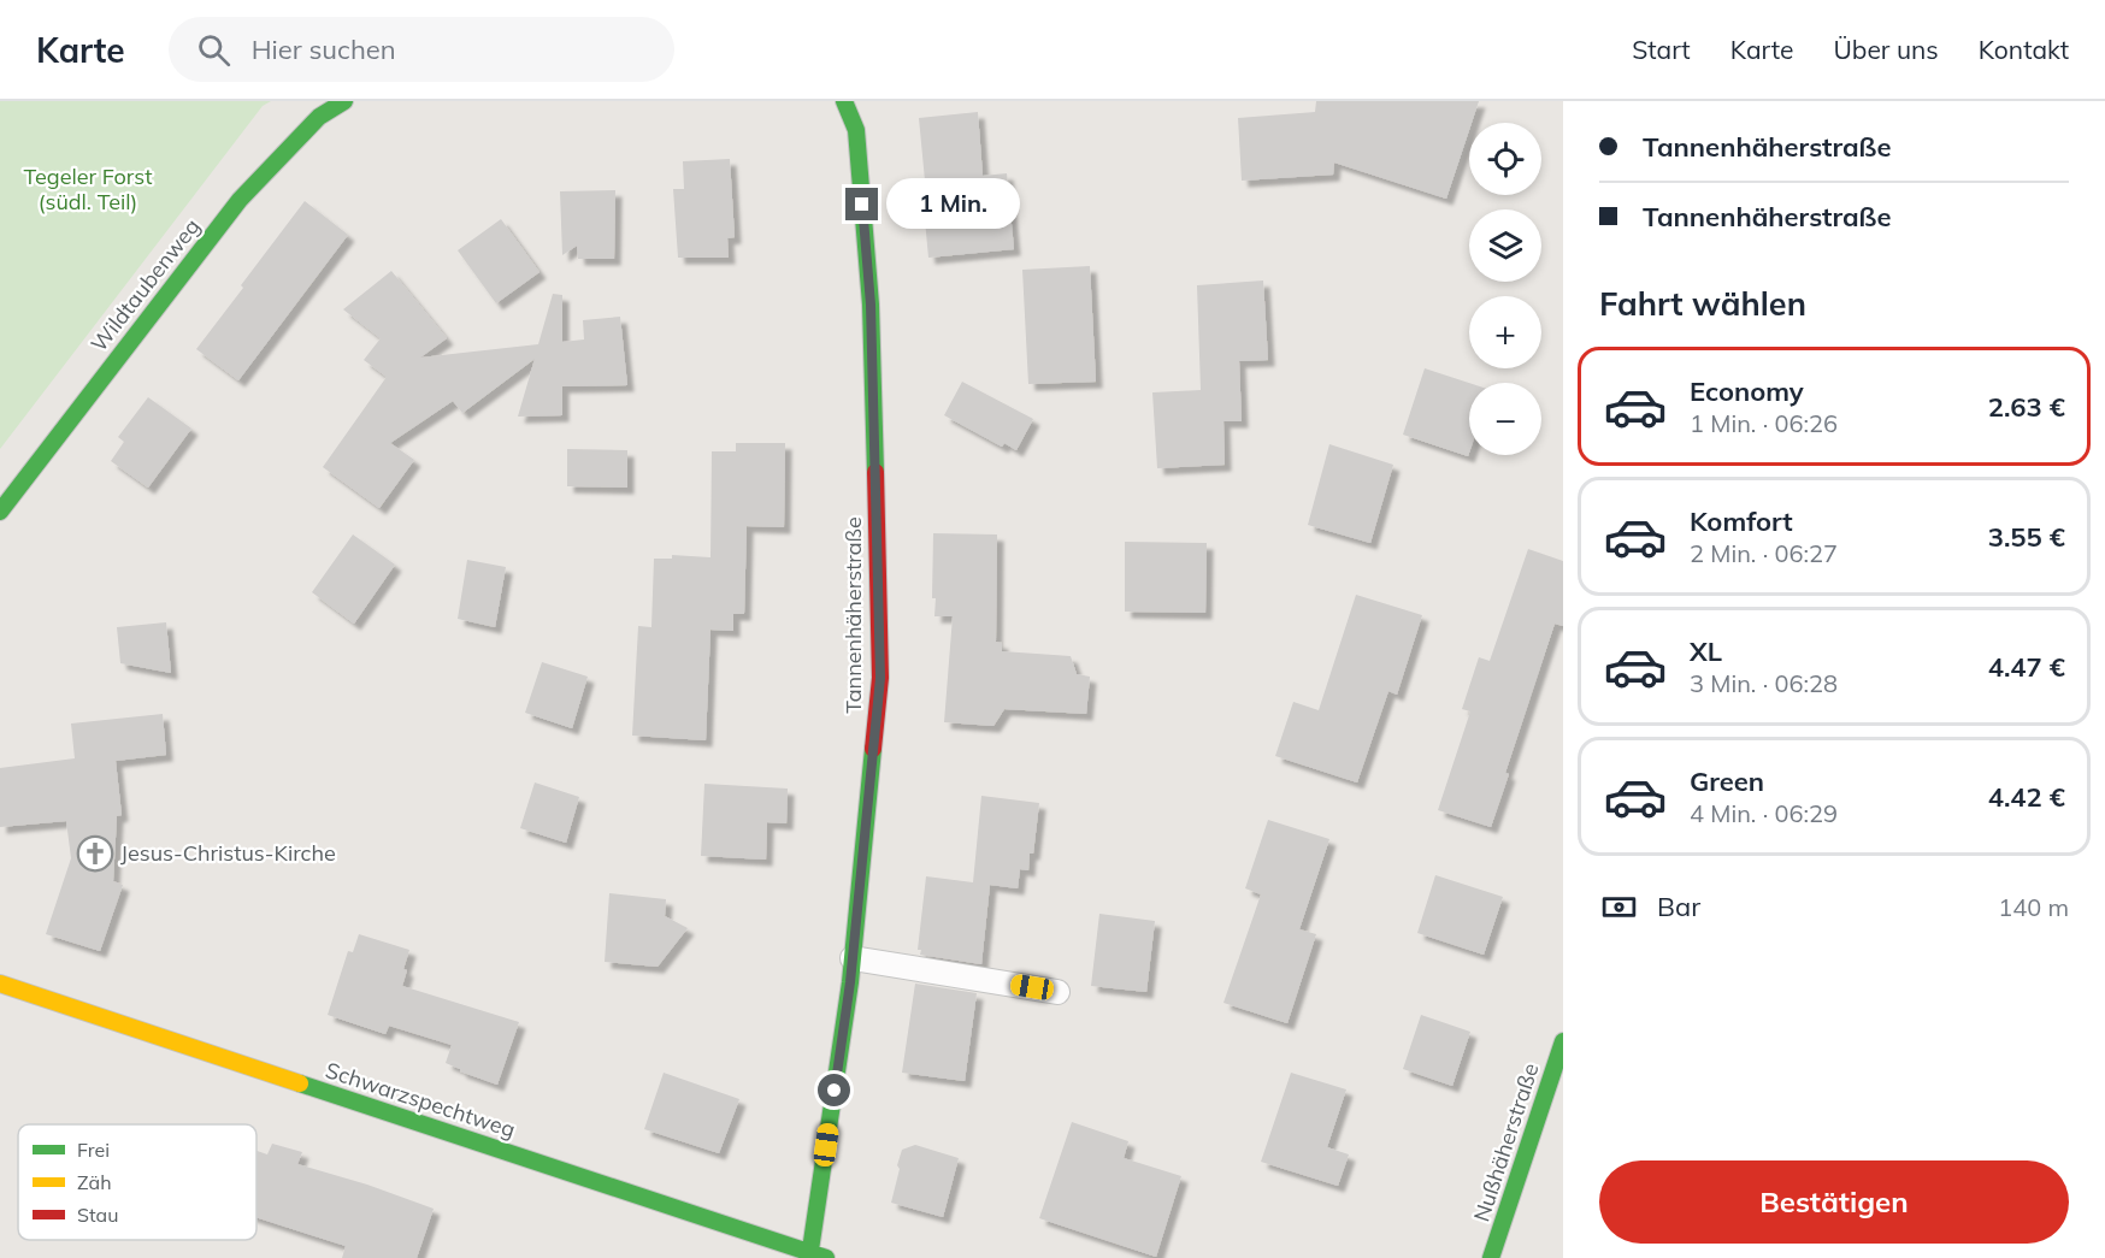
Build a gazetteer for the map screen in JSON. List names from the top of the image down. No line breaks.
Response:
{"streets":{"street":["Wildtaubenweg","Tannenhäherstraße","Schwarzspechtweg","Nußhäherstraße"]},"crossings":[["Tannenhäherstraße","Schwarzspechtweg"]],"parks":["Tegeler Forst (südl. Teil)"],"places":{"church":["Jesus-Christus-Kirche"]},"legend":["Frei","Zäh","Stau"],"page":{"header":"Karte","search":"Hier suchen","nav":["Start","Karte","Über uns","Kontakt"],"banner":["Tannenhäherstraße","Tannenhäherstraße"],"map_buttons":["+","−"],"bubble":"1 Min.","heading":"Fahrt wählen","list":[{"name":"Economy","note":"1 Min. · 06:26","value":"2.63 €"},{"name":"Komfort","note":"2 Min. · 06:27","value":"3.55 €"},{"name":"XL","note":"3 Min. · 06:28","value":"4.47 €"},{"name":"Green","note":"4 Min. · 06:29","value":"4.42 €"}],"pay":["Bar","140 m"],"buttons":"Bestätigen"}}
